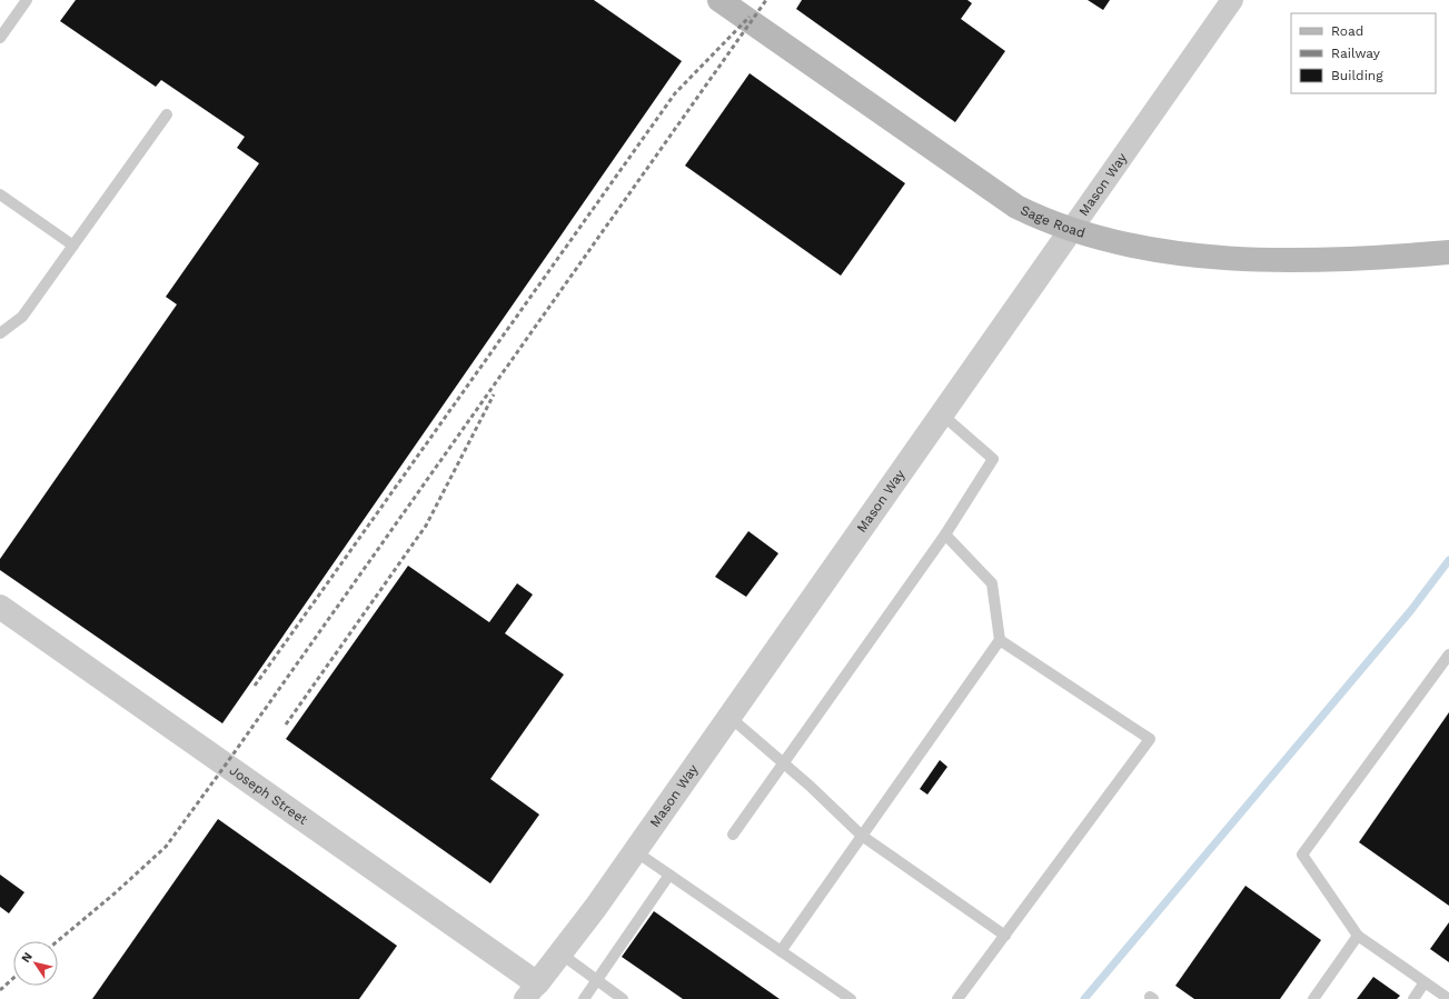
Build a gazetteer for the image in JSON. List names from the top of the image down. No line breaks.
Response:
{"streets":{"main road":["Sage Road"],"street":["Mason Way","Joseph Street"]},"crossings":[["Mason Way","Sage Road"],["Mason Way","Joseph Street"]],"legend":["Road","Railway","Building"],"north":"top left"}
